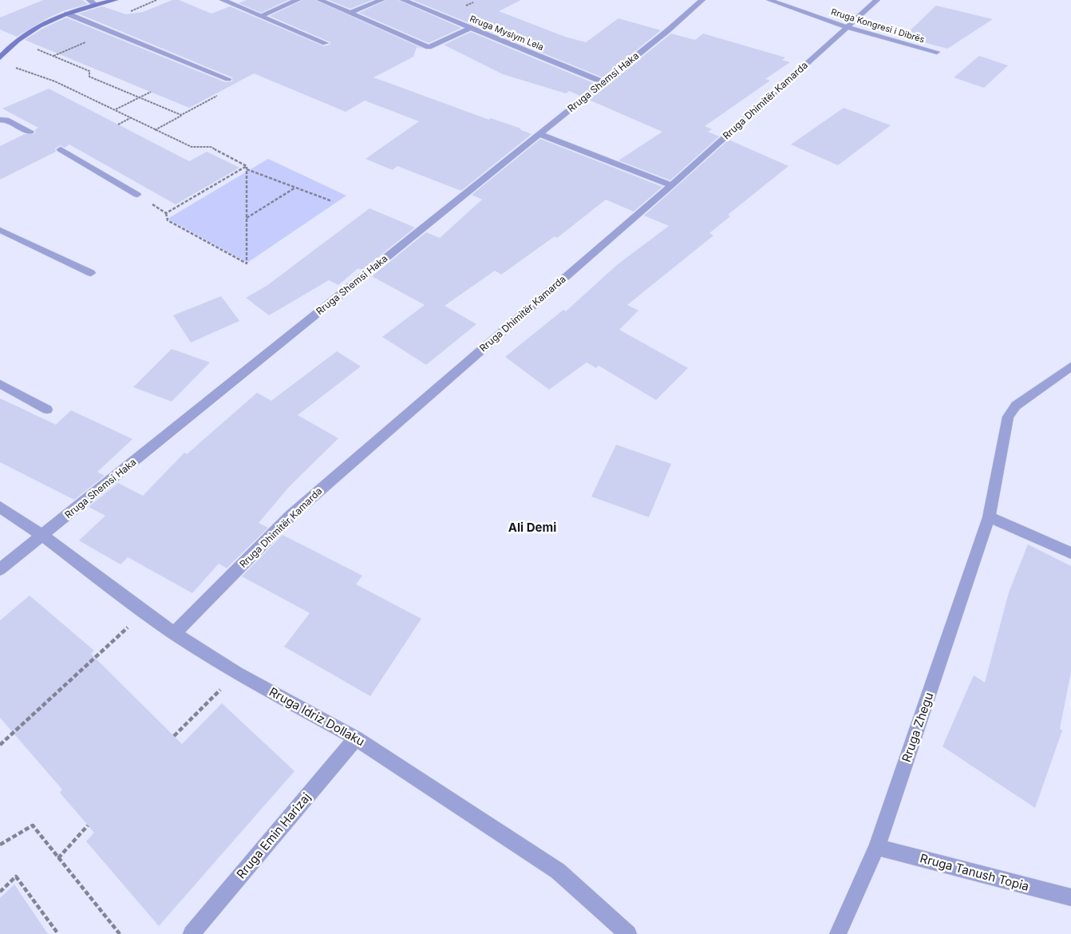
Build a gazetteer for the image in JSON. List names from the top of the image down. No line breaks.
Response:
{"streets":{"street":["Rruga Kongresi i Dibrës","Rruga Myslym Lela","Rruga Shemsi Haka","Rruga Dhimitër Kamarda","Rruga Idriz Dollaku","Rruga Zhegu","Rruga Emin Harizaj","Rruga Tanush Topia"]},"crossings":[["Rruga Kongresi i Dibrës","Rruga Dhimitër Kamarda"],["Rruga Myslym Lela","Rruga Shemsi Haka"],["Rruga Shemsi Haka","Rruga Idriz Dollaku"],["Rruga Dhimitër Kamarda","Rruga Idriz Dollaku"],["Rruga Idriz Dollaku","Rruga Emin Harizaj"],["Rruga Zhegu","Rruga Tanush Topia"]],"districts":["Ali Demi"]}
